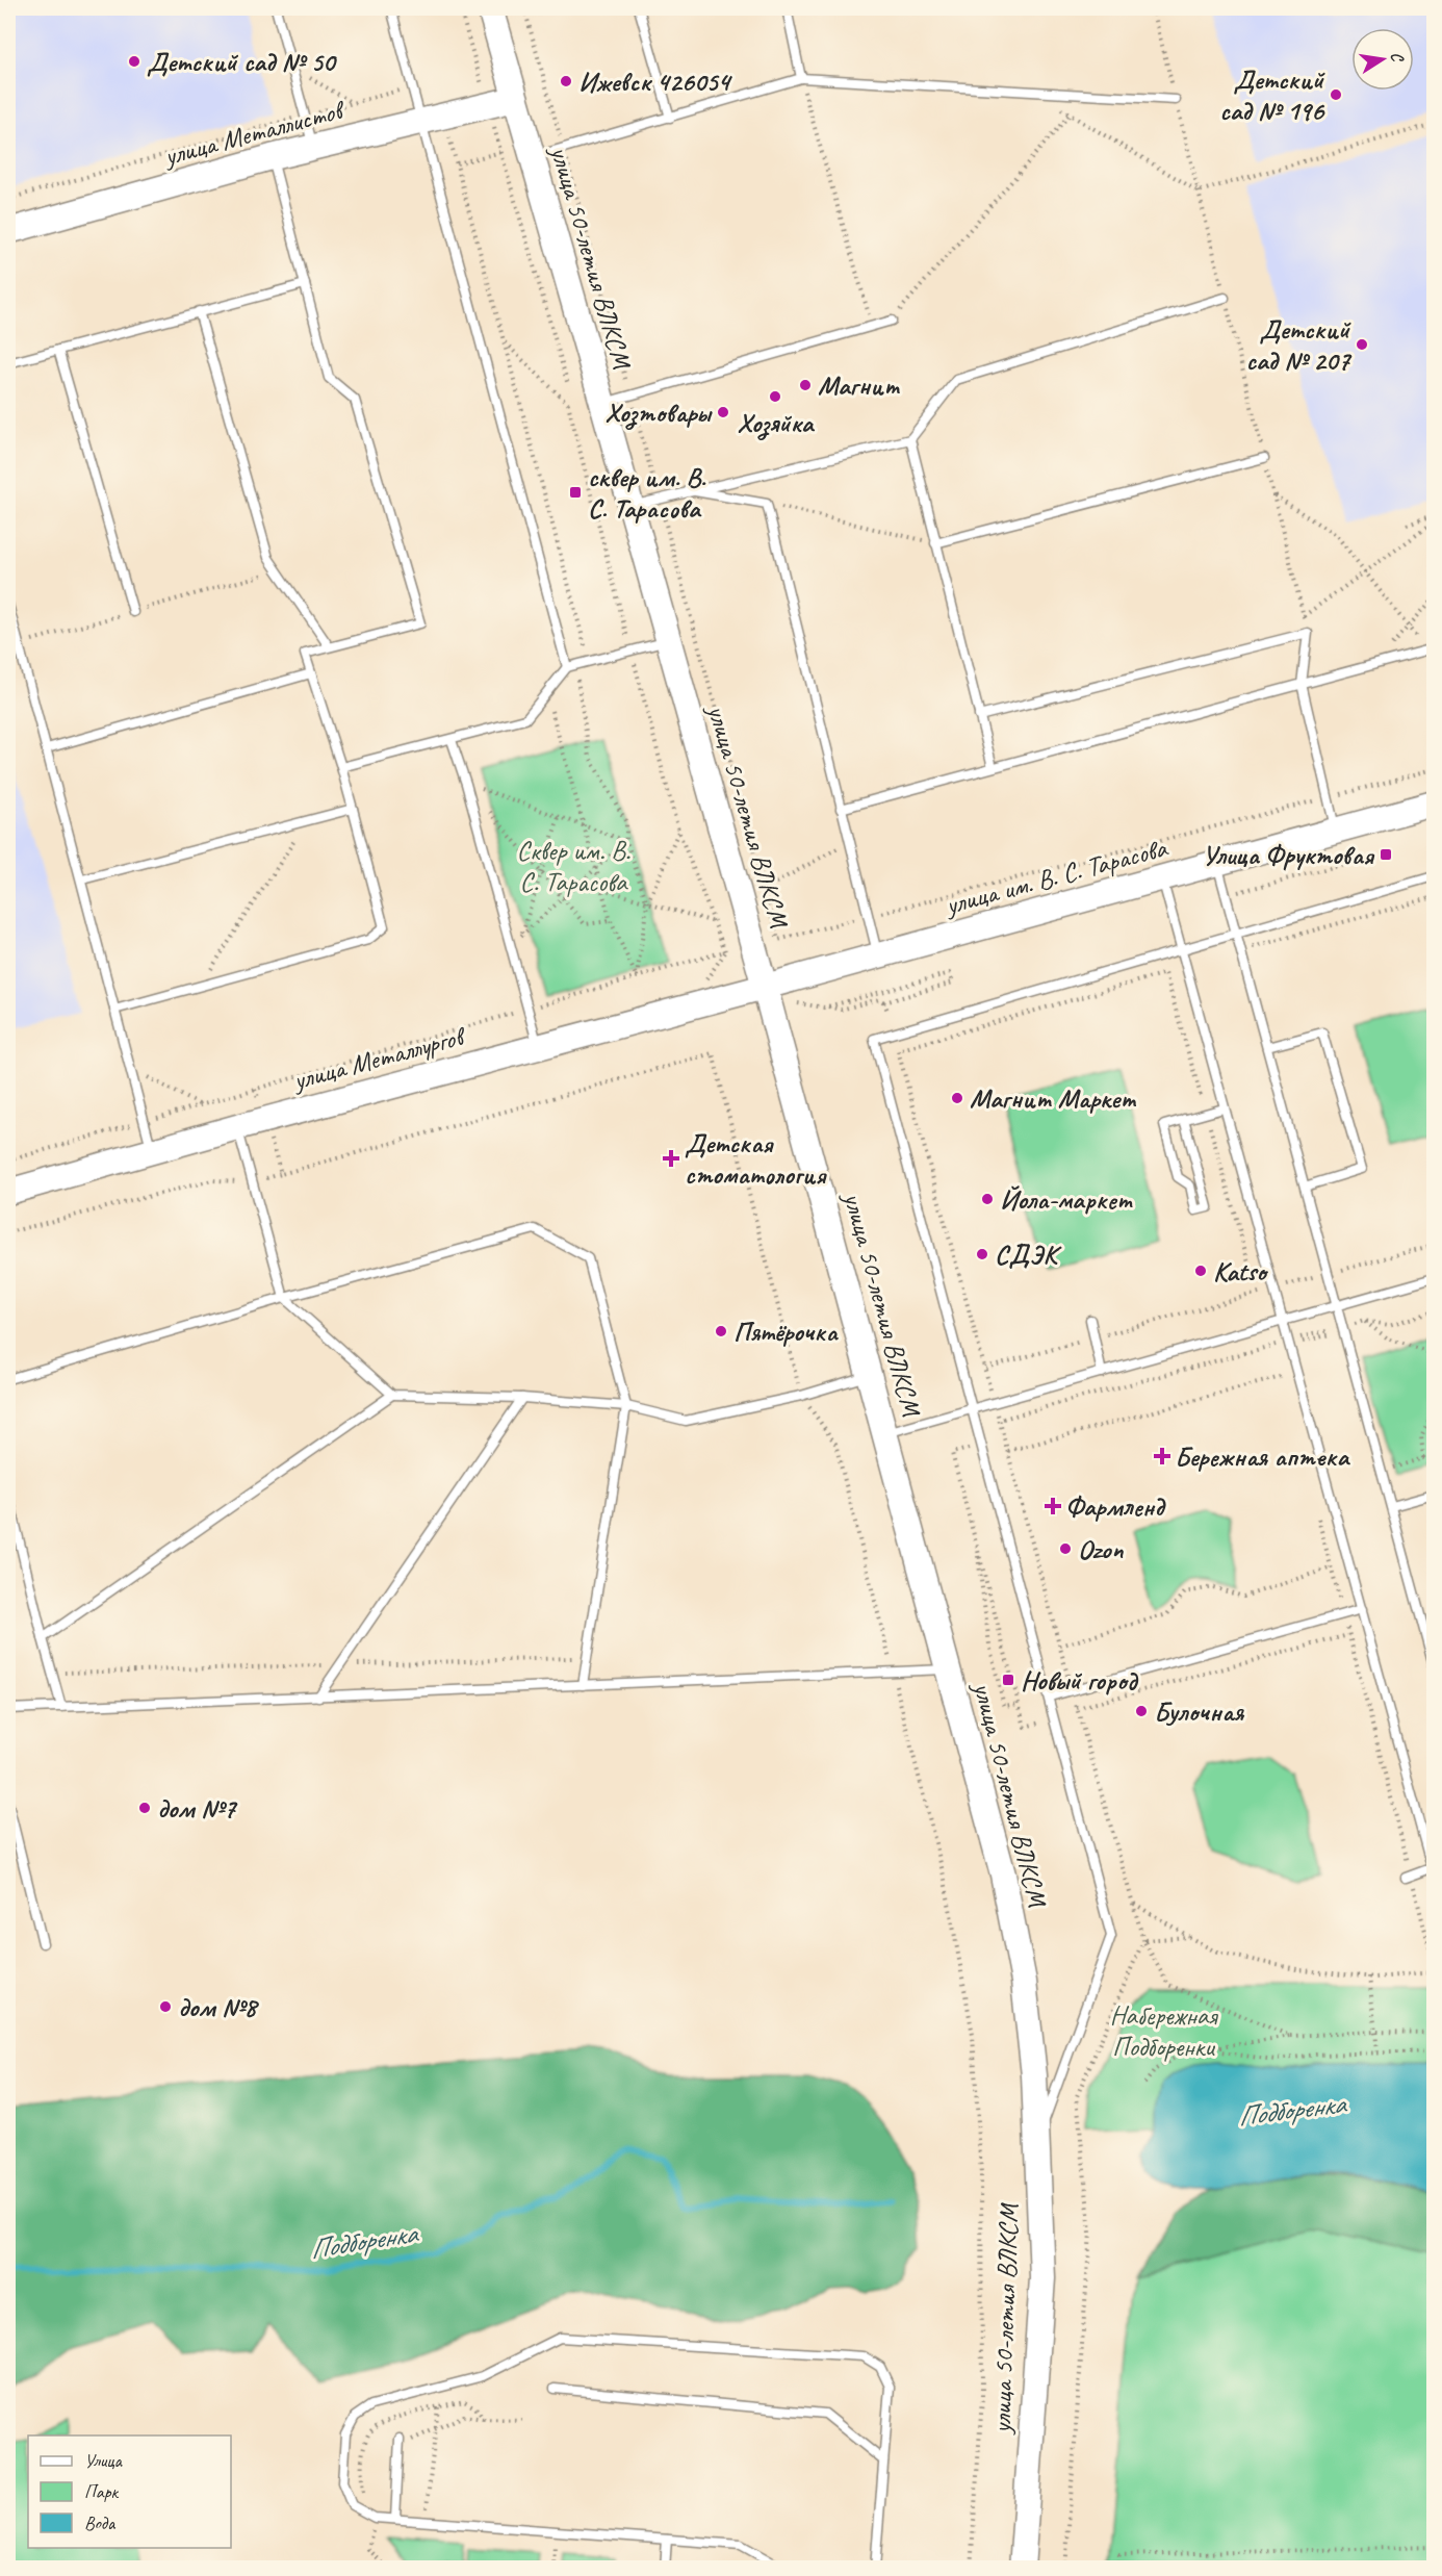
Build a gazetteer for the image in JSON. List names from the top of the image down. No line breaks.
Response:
{"streets":{"main road":["улица Металлистов","улица 50-летия ВЛКСМ","улица им. В. С. Тарасова","улица Металлургов"]},"crossings":[["улица Металлистов","улица 50-летия ВЛКСМ"],["улица 50-летия ВЛКСМ","улица им. В. С. Тарасова"],["улица 50-летия ВЛКСМ","улица Металлургов"],["улица им. В. С. Тарасова","улица Металлургов"]],"water":["Подборенка"],"parks":["Сквер им. В. С. Тарасова","Набережная Подборенки"],"places":{"other":["Детский сад № 50","Ижевск 426054","Детский сад № 196","Детский сад № 207","Магнит","Хозяйка","Хозтовары","Магнит Маркет","Йола-маркет","СДЭК","Katso","Пятёрочка","Ozon","Булочная","дом №7","дом №8"],"transit":["сквер им. В. С. Тарасова","Улица Фруктовая","Новый город"],"health":["Детская стоматология","Бережная аптека","Фармленд"]},"legend":["Улица","Парк","Вода"],"north":"right"}
